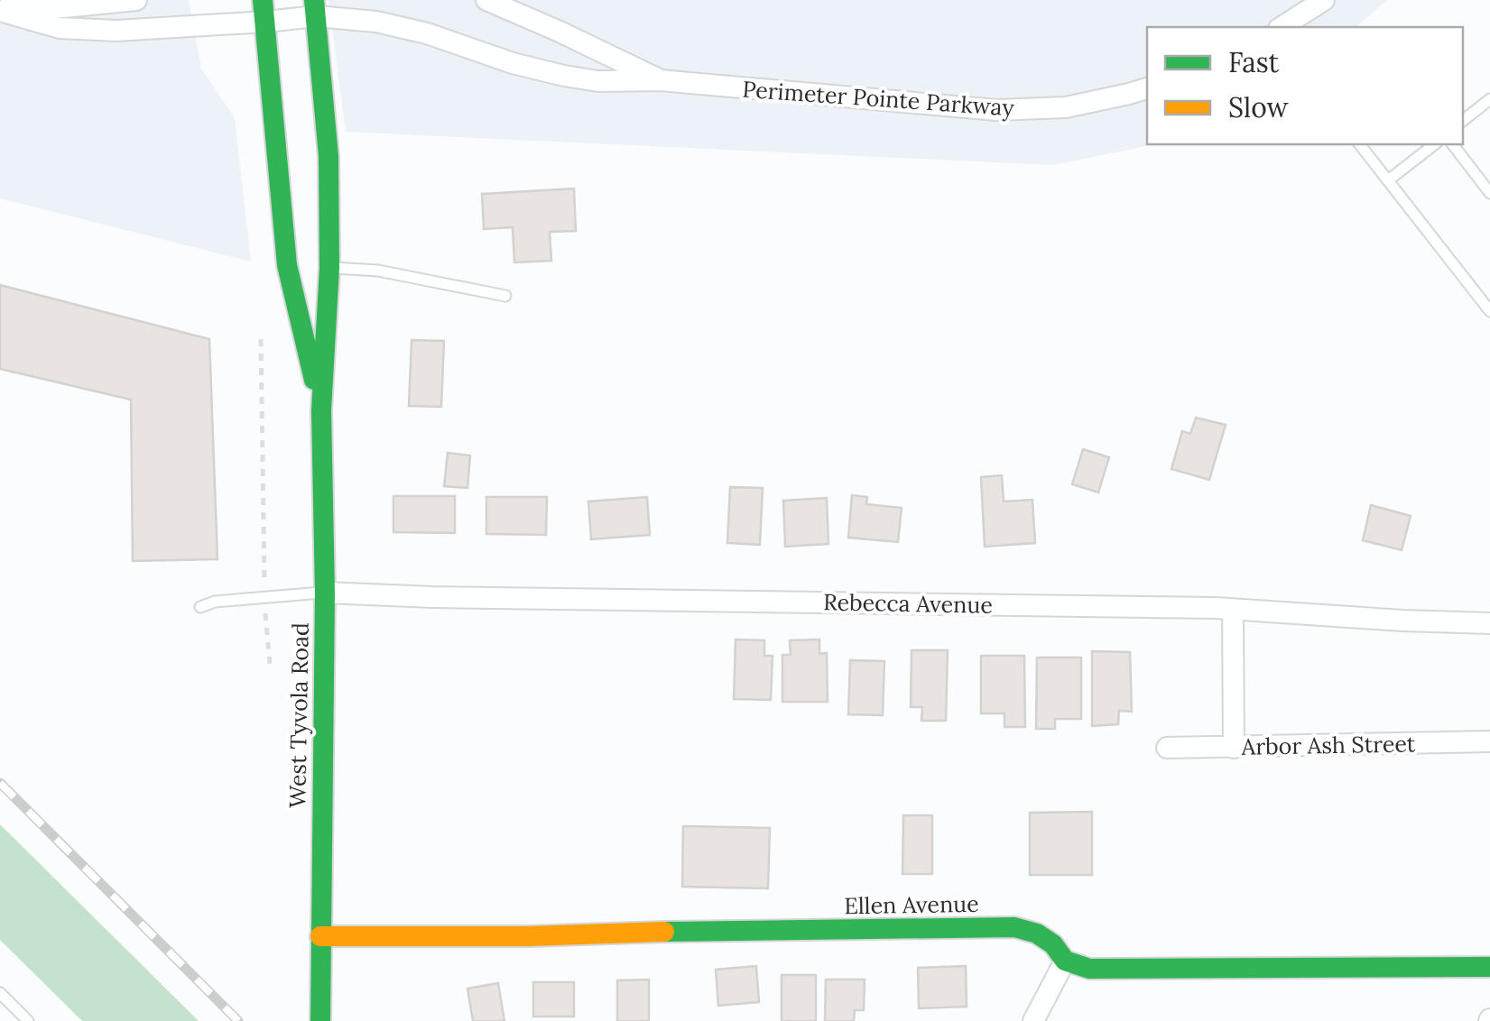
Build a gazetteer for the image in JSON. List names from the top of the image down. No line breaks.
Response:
{"streets":{"main road":["West Tyvola Road","Ellen Avenue"],"street":["Perimeter Pointe Parkway","Rebecca Avenue","Arbor Ash Street"]},"crossings":[["Perimeter Pointe Parkway","West Tyvola Road"],["Rebecca Avenue","West Tyvola Road"],["West Tyvola Road","Ellen Avenue"]],"legend":["Fast","Slow"]}
